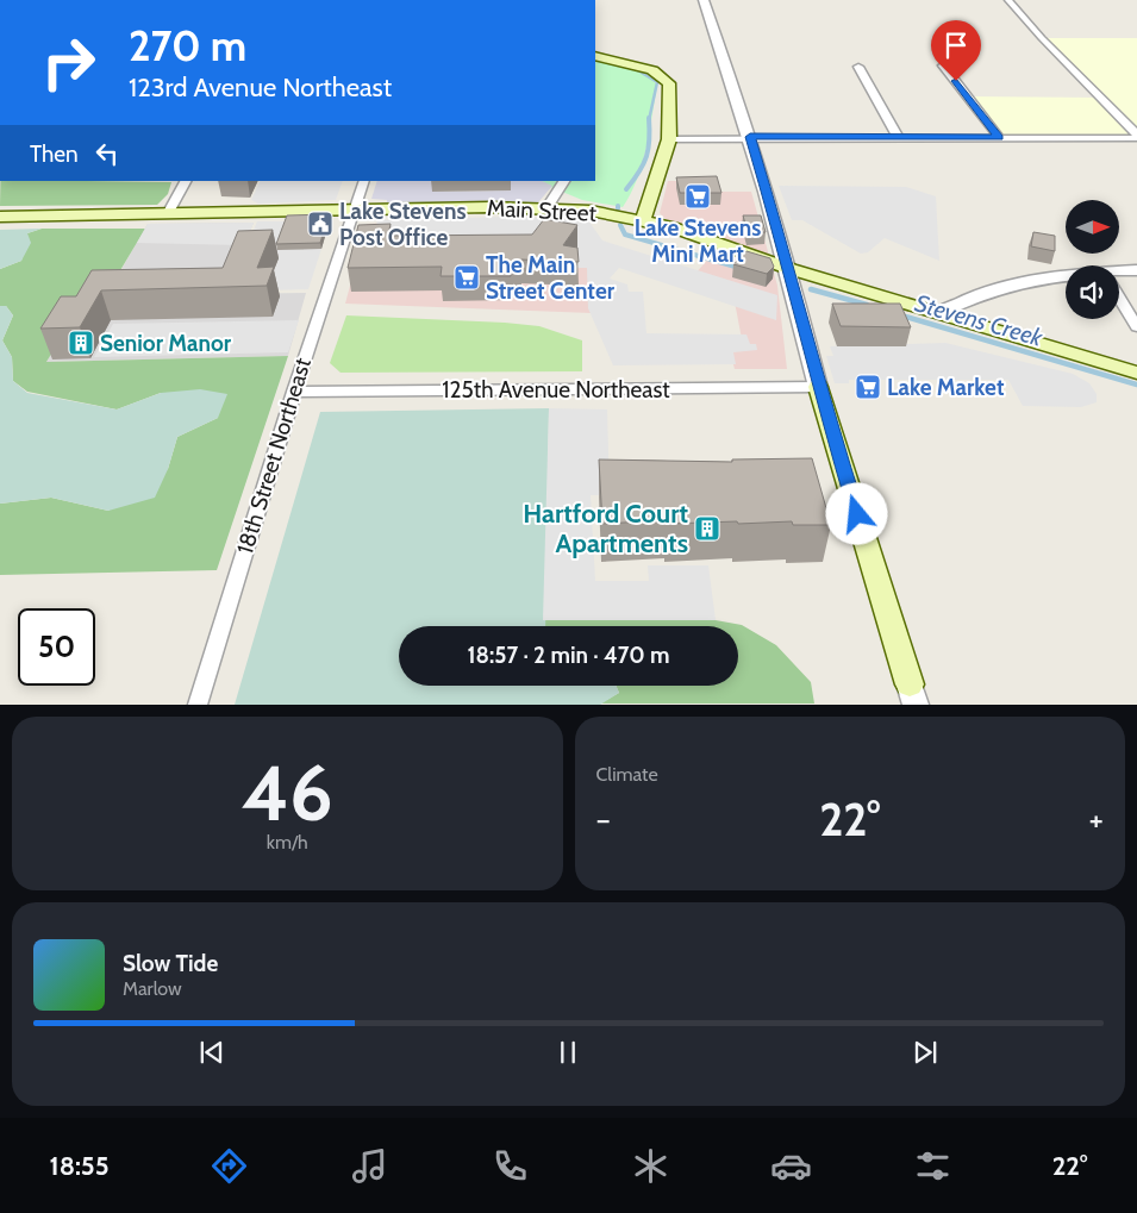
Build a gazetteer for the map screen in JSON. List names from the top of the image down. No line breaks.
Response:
{"streets":{"main road":["Main Street"],"street":["125th Avenue Northeast","18th Street Northeast"]},"crossings":[["Main Street","18th Street Northeast"],["125th Avenue Northeast","18th Street Northeast"]],"water":["Stevens Creek"],"places":{"supermarket":["Lake Stevens Mini Mart","The Main Street Center","Lake Market"],"public building":["Lake Stevens Post Office"],"building":["Senior Manor","Hartford Court Apartments"]},"north":"right","page":{"turn":["270 m","123rd Avenue Northeast"],"then":"Then","limit":"50","trip":"18:57 · 2 min · 470 m","tile":[["46","km/h"],"Climate"],"heat":["−","22°","+"],"song":["Slow Tide","Marlow"],"tabs":["18:55","22°"]}}
